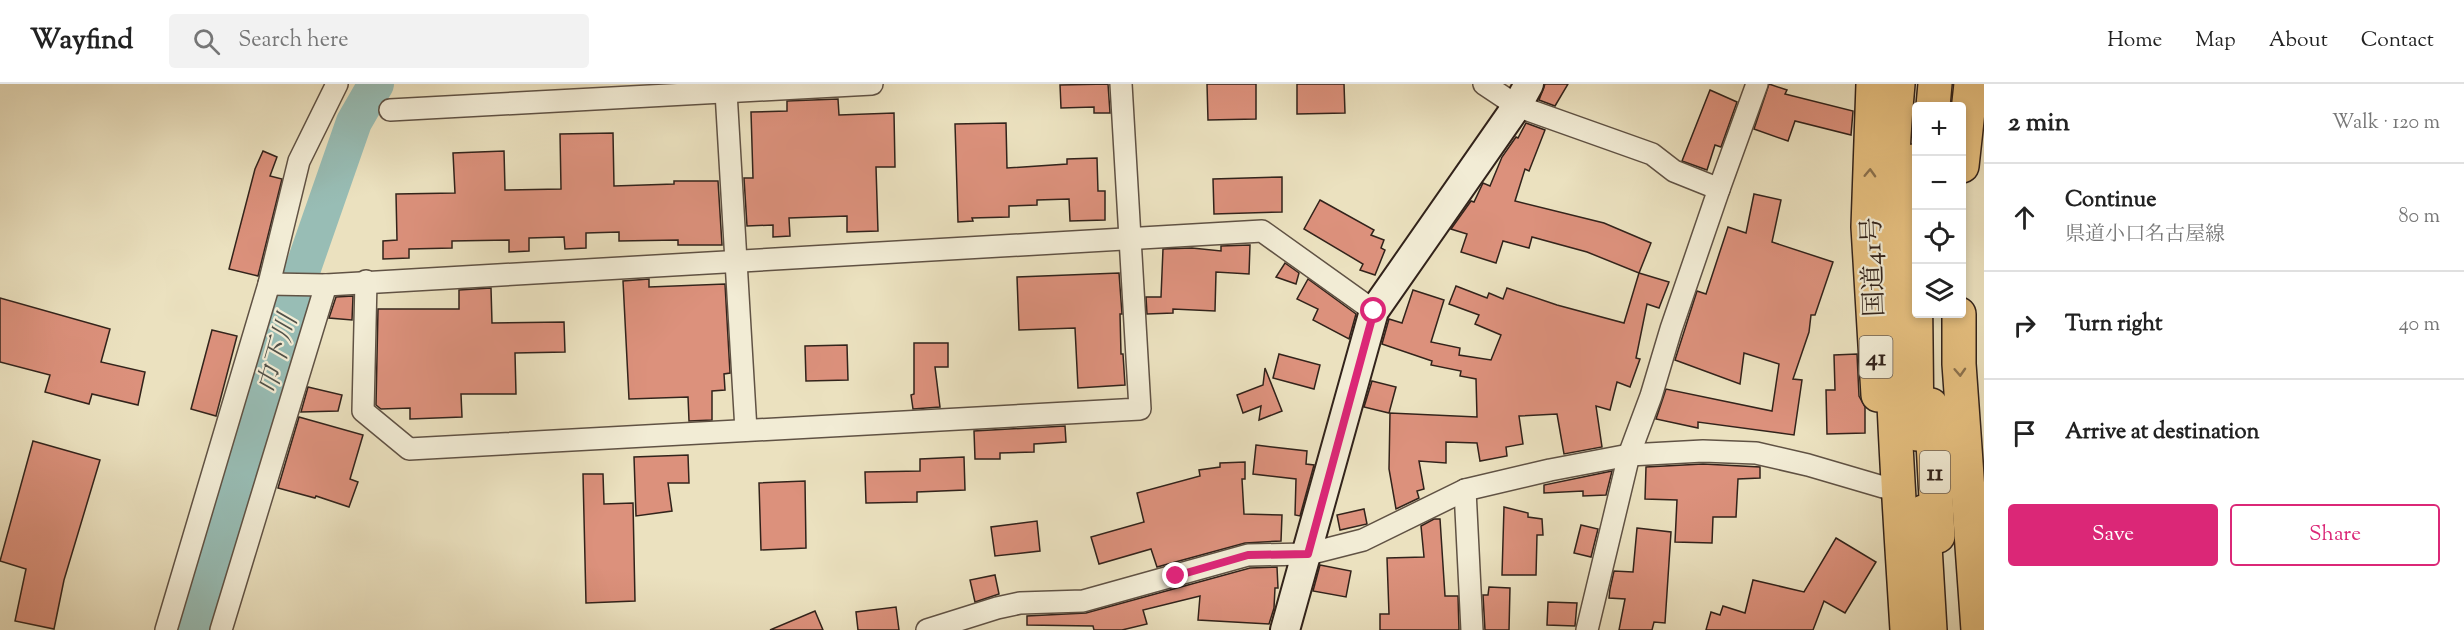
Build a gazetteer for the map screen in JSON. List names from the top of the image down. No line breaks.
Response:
{"streets":{"highway":["国道41号","41","11"]},"water":["巾下川"],"page":{"header":"Wayfind","search":"Search here","nav":["Home","Map","About","Contact"],"heading":["2 min","Walk · 120 m"],"map_buttons":["+","−"],"list":[["Continue","県道小口名古屋線","80 m"],["Turn right","40 m"],"Arrive at destination"],"buttons":["Save","Share"]}}
